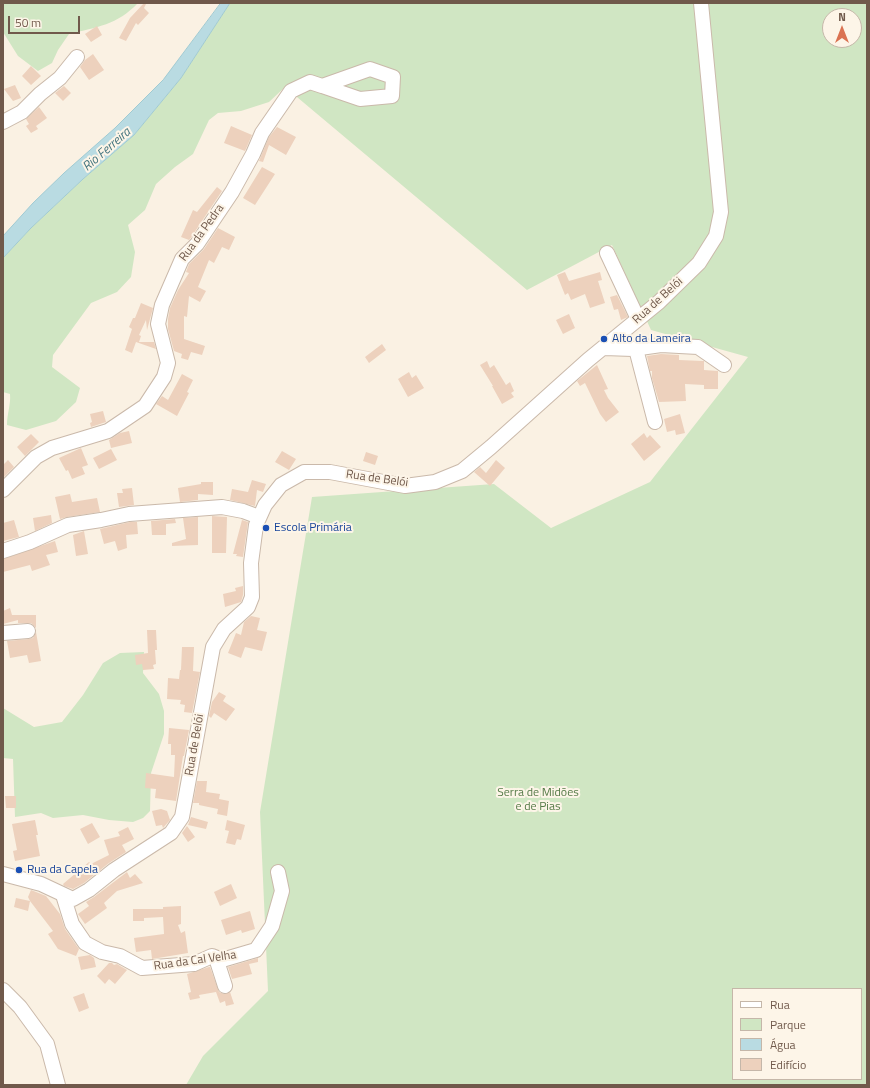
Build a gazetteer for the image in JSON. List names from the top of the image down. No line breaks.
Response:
{"streets":{"street":["Rua da Pedra","Rua de Belói","Rua da Cal Velha"]},"crossings":[["Rua de Belói","Rua da Cal Velha"]],"water":["Rio Ferreira"],"parks":["Serra de Midões e de Pias"],"places":["Alto da Lameira","Escola Primária","Rua da Capela"],"legend":["Rua","Parque","Água","Edifício"],"scale_bar":"50 m","north":"top"}
